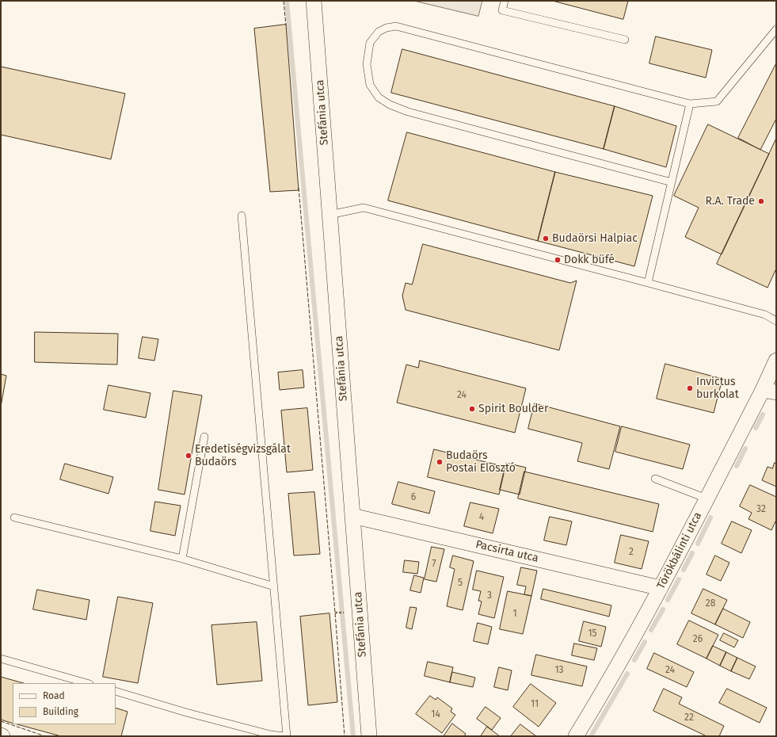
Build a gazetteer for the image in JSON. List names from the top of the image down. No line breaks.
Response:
{"streets":{"street":["Stefánia utca","Törökbálinti utca","Pacsirta utca"]},"crossings":[["Stefánia utca","Pacsirta utca"],["Törökbálinti utca","Pacsirta utca"]],"places":["R.A. Trade","Budaörsi Halpiac","Dokk büfé","Invictus burkolat","Spirit Boulder","Eredetiségvizsgálat Budaörs","Budaörs Postai Elosztó"],"house_numbers":["24","6","32","4","2","7","5","3","28","1","15","26","13","24","11","14","22"],"legend":["Road","Building"]}
